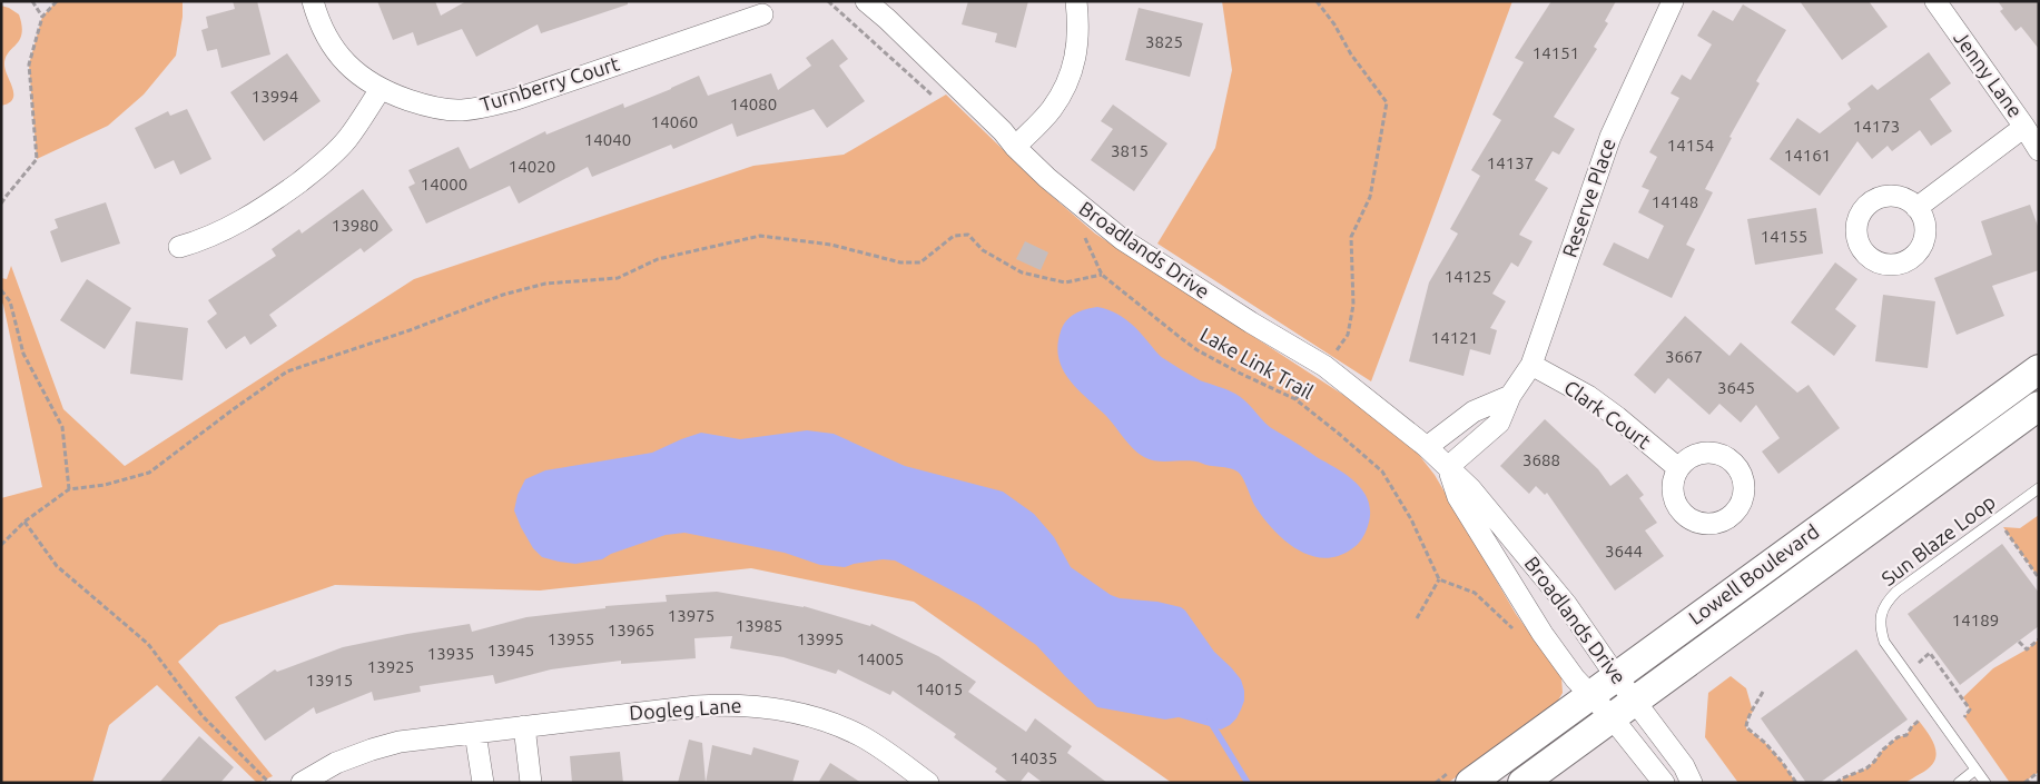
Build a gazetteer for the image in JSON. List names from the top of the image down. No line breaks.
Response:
{"streets":{"main road":["Lowell Boulevard"],"street":["Jenny Lane","Turnberry Court","Reserve Place","Broadlands Drive","Clark Court","Dogleg Lane"],"lane":["Sun Blaze Loop"],"path":["Lake Link Trail"]},"crossings":[["Reserve Place","Broadlands Drive"],["Reserve Place","Clark Court"],["Broadlands Drive","Lowell Boulevard"]],"house_numbers":["3825","14151","13994","14080","14060","14173","14040","14154","3815","14161","14137","14020","14000","14148","13980","14155","14125","14121","3667","3645","3688","3644","13975","14189","13985","13965","13955","13995","13945","13935","14005","13925","13915","14015","14035"]}
